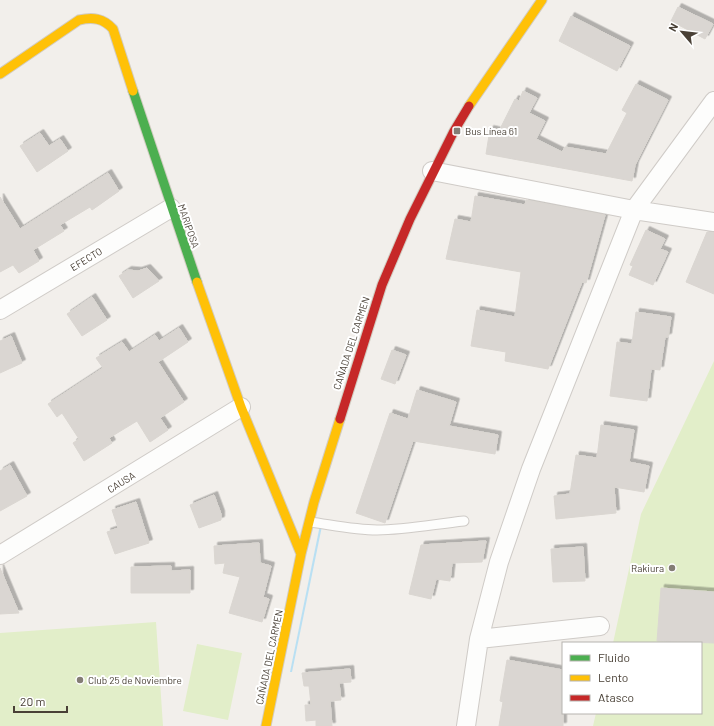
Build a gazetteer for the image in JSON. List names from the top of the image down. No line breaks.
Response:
{"streets":{"street":["MARIPOSA","EFECTO","CAÑADA DEL CARMEN","CAUSA"]},"crossings":[["MARIPOSA","EFECTO"],["MARIPOSA","CAÑADA DEL CARMEN"],["MARIPOSA","CAUSA"]],"places":{"transit":["Bus Línea 61"],"other":["Rakiura","Club 25 de Noviembre"]},"legend":["Fluido","Lento","Atasco"],"scale_bar":"20 m","north":"top left"}
